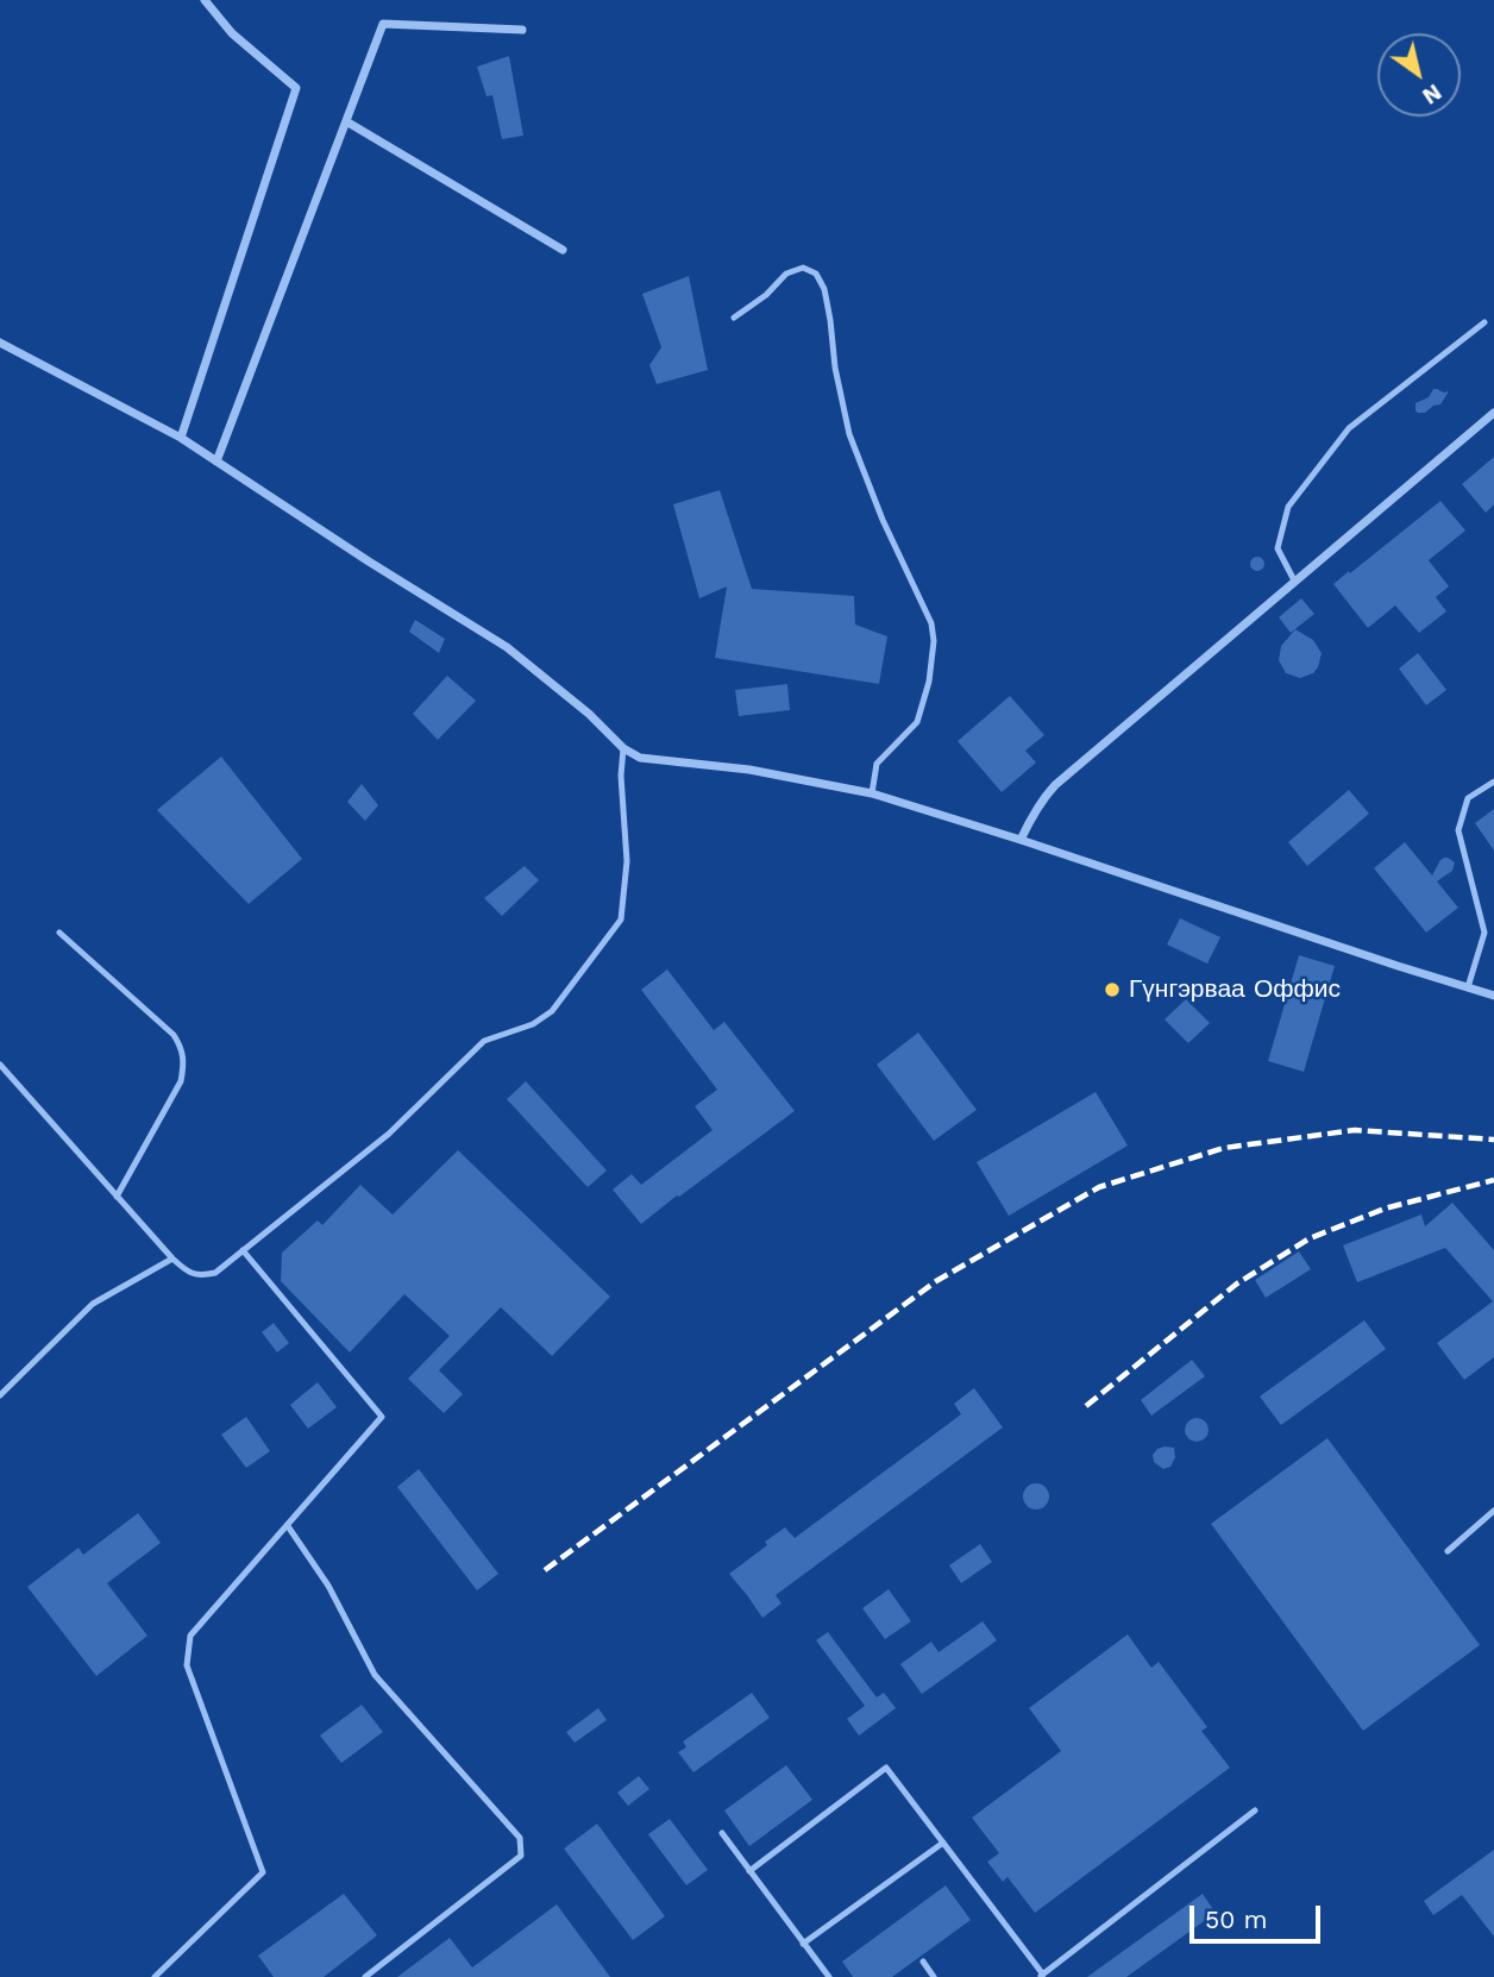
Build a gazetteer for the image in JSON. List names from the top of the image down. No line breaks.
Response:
{"places":["Гүнгэрваа Оффис"],"scale_bar":"50 m","north":"bottom right"}
